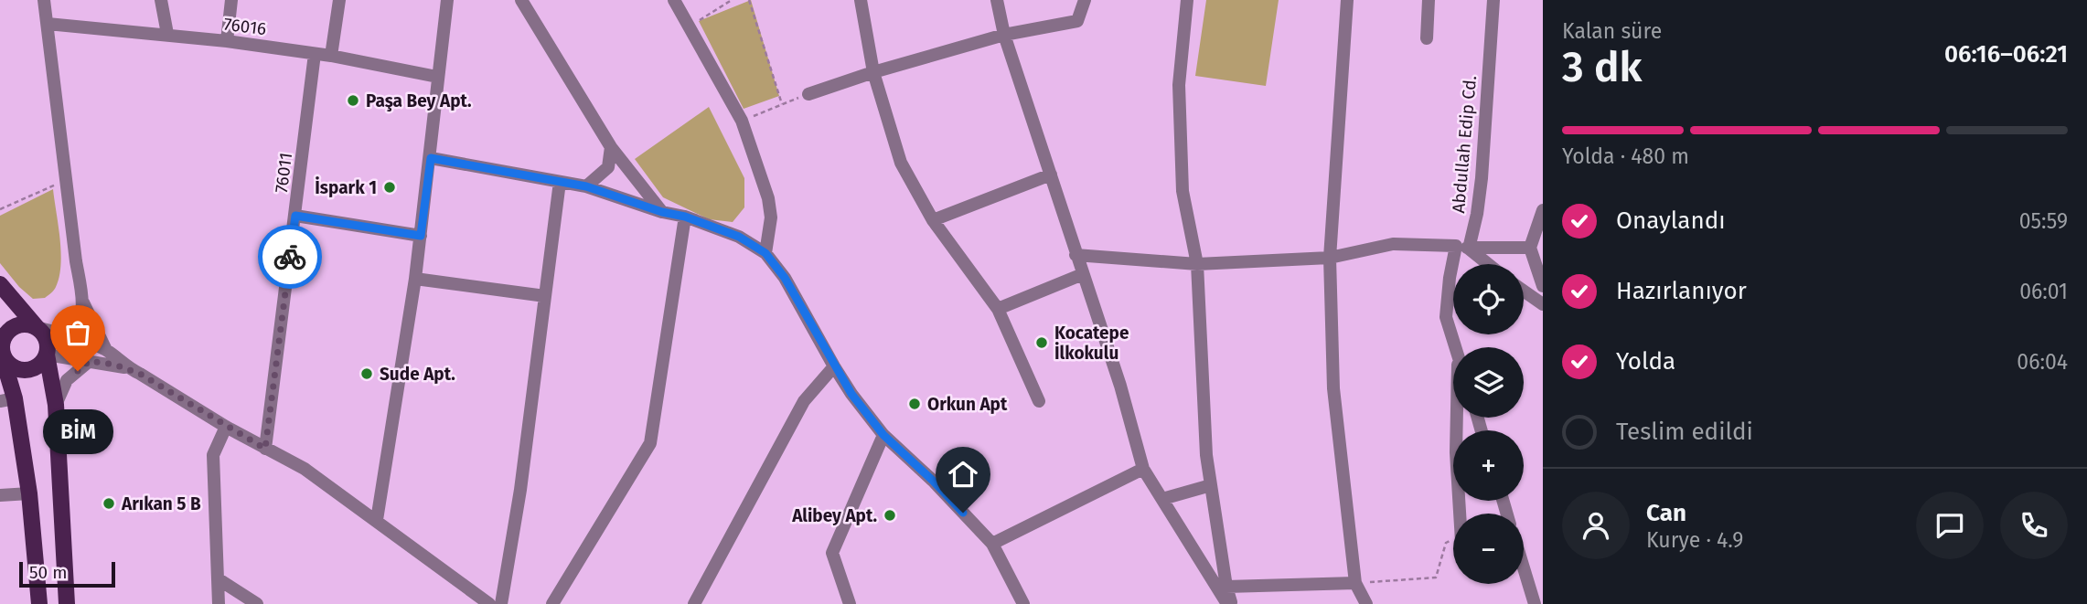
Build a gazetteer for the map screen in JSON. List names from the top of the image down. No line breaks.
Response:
{"streets":{"street":["76016","Abdullah Edip Cd.","76011"]},"crossings":[["76016","76011"]],"places":["Paşa Bey Apt.","İspark 1","Kocatepe İlkokulu","BİM","Sude Apt.","Orkun Apt","Arıkan 5 B","Alibey Apt."],"scale_bar":"50 m","page":{"heading":["3 dk","Kalan süre","06:16–06:21"],"panel":["Can","Kurye · 4.9"],"bar":"Yolda · 480 m","list":[["Onaylandı","05:59"],["Hazırlanıyor","06:01"],["Yolda","06:04"],"Teslim edildi"],"map_buttons":["+","−"],"bubble":"BİM","scale":"50 m"}}
